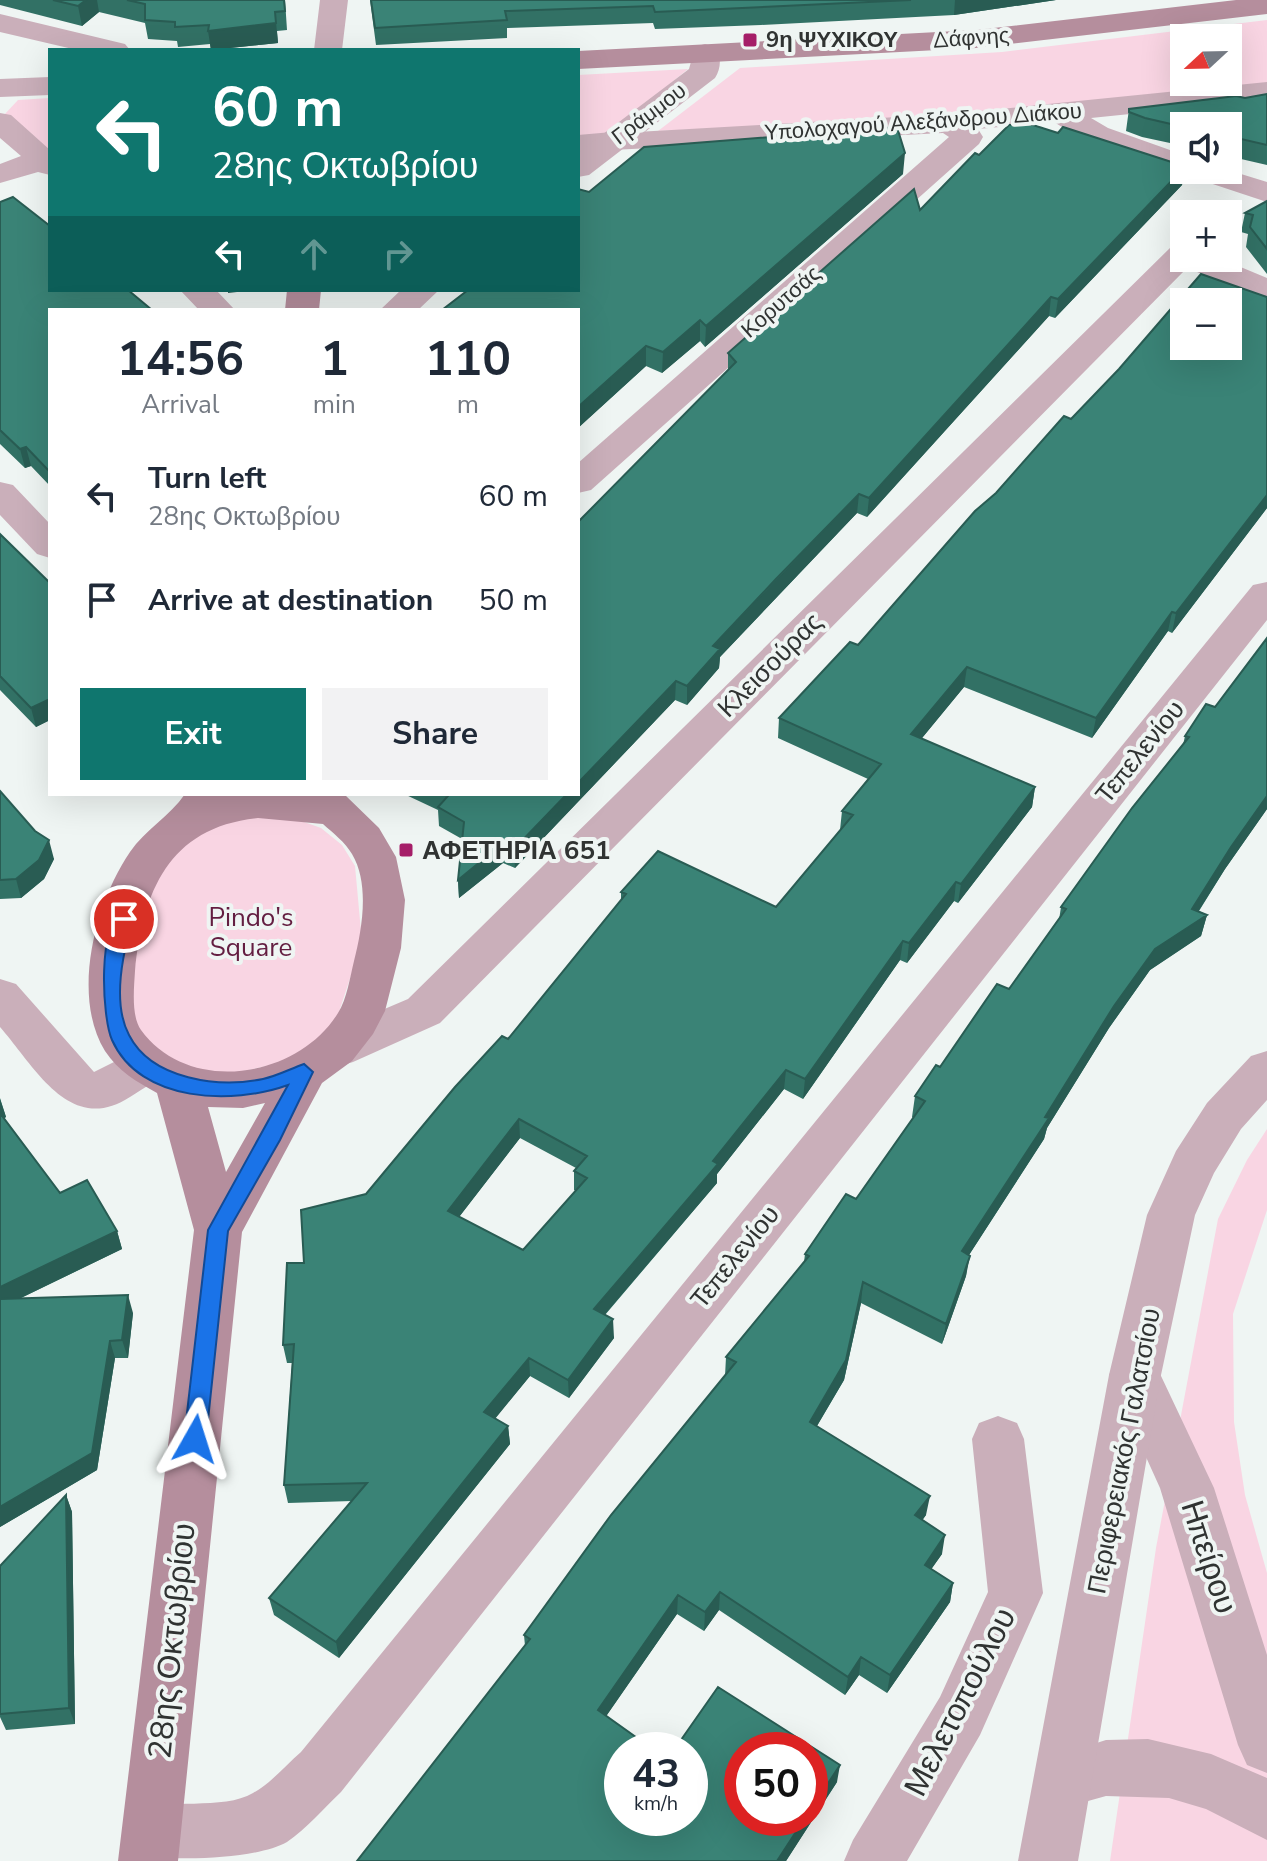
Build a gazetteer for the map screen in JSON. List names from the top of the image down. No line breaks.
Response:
{"streets":{"main road":["Δάφνης","28ης Οκτωβρίου"],"street":["Γράμμου","Υπολοχαγού Αλεξάνδρου Διάκου","Κορυτσάς","Κλεισούρας","Τεπελενίου","Περιφερειακός Γαλατσίου","Ηπείρου","Μελετοπούλου"]},"crossings":[["Δάφνης","Γράμμου"],["Γράμμου","Υπολοχαγού Αλεξάνδρου Διάκου"],["Υπολοχαγού Αλεξάνδρου Διάκου","Κορυτσάς"],["Κλεισούρας","28ης Οκτωβρίου"],["Τεπελενίου","28ης Οκτωβρίου"],["Περιφερειακός Γαλατσίου","Ηπείρου"]],"parks":["Pindo's Square"],"places":{"transit":["9η ΨΥΧΙΚΟΥ","ΑΦΕΤΗΡΙΑ 651"]},"north":"left","page":{"map_buttons":["+","−"],"turn":["60 m","28ης Οκτωβρίου"],"eta":["14:56","Arrival","1","min","110","m"],"list":[{"name":"Turn left","note":"28ης Οκτωβρίου","value":"60 m"},{"name":"Arrive at destination","value":"50 m"}],"buttons":["Exit","Share"],"speed":"43 km/h","limit":"50"}}
